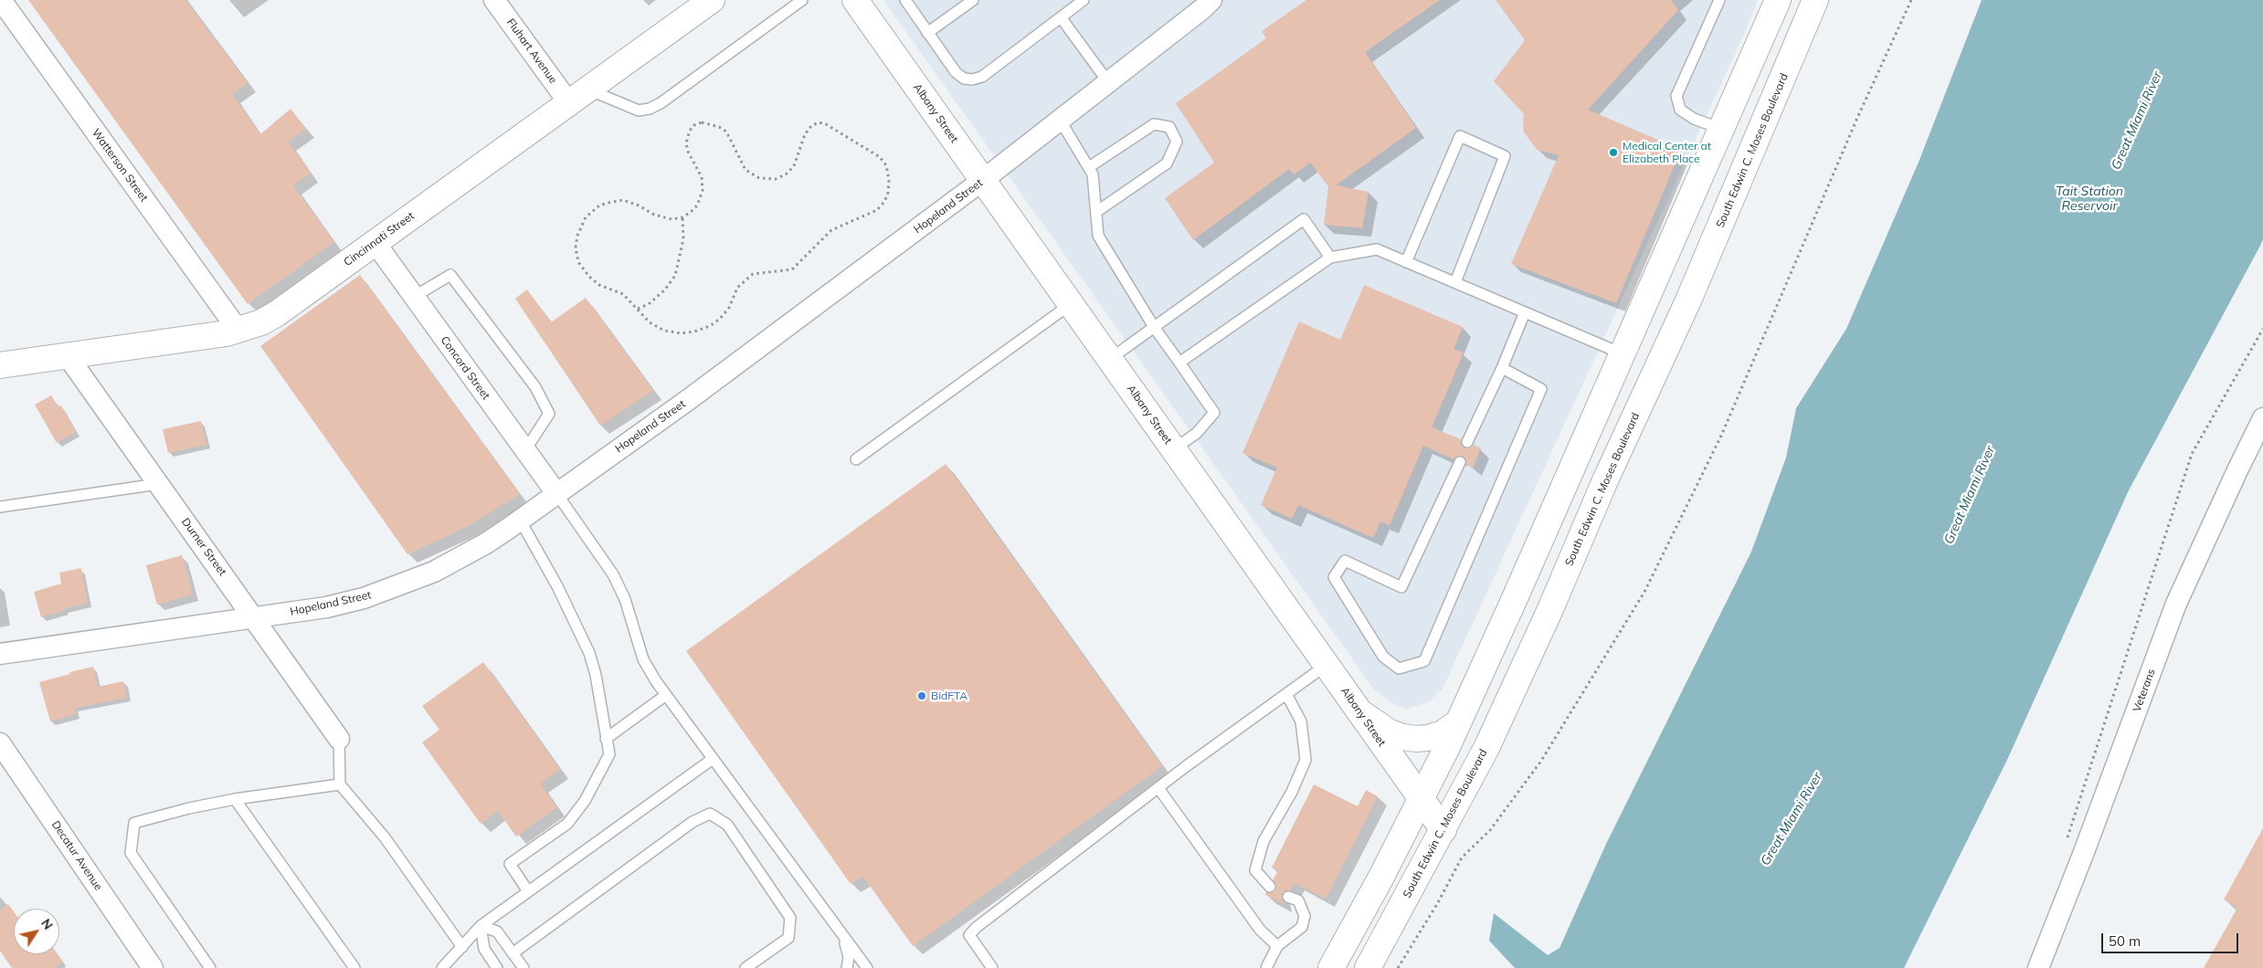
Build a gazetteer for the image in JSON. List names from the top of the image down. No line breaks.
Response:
{"streets":{"main road":["Albany Street","South Edwin C. Moses Boulevard","Cincinnati Street"],"street":["Fluhart Avenue","Watterson Street","Hopeland Street","Concord Street","Durner Street","Veterans","Decatur Avenue"]},"crossings":[["Fluhart Avenue","Cincinnati Street"],["Albany Street","South Edwin C. Moses Boulevard"],["Albany Street","Hopeland Street"],["Watterson Street","Cincinnati Street"],["Hopeland Street","Concord Street"],["Hopeland Street","Durner Street"],["Cincinnati Street","Concord Street"],["Cincinnati Street","Durner Street"]],"water":["Great Miami River","Tait Station Reservoir"],"places":["Medical Center at Elizabeth Place","BidFTA"],"scale_bar":"50 m","north":"top right"}
